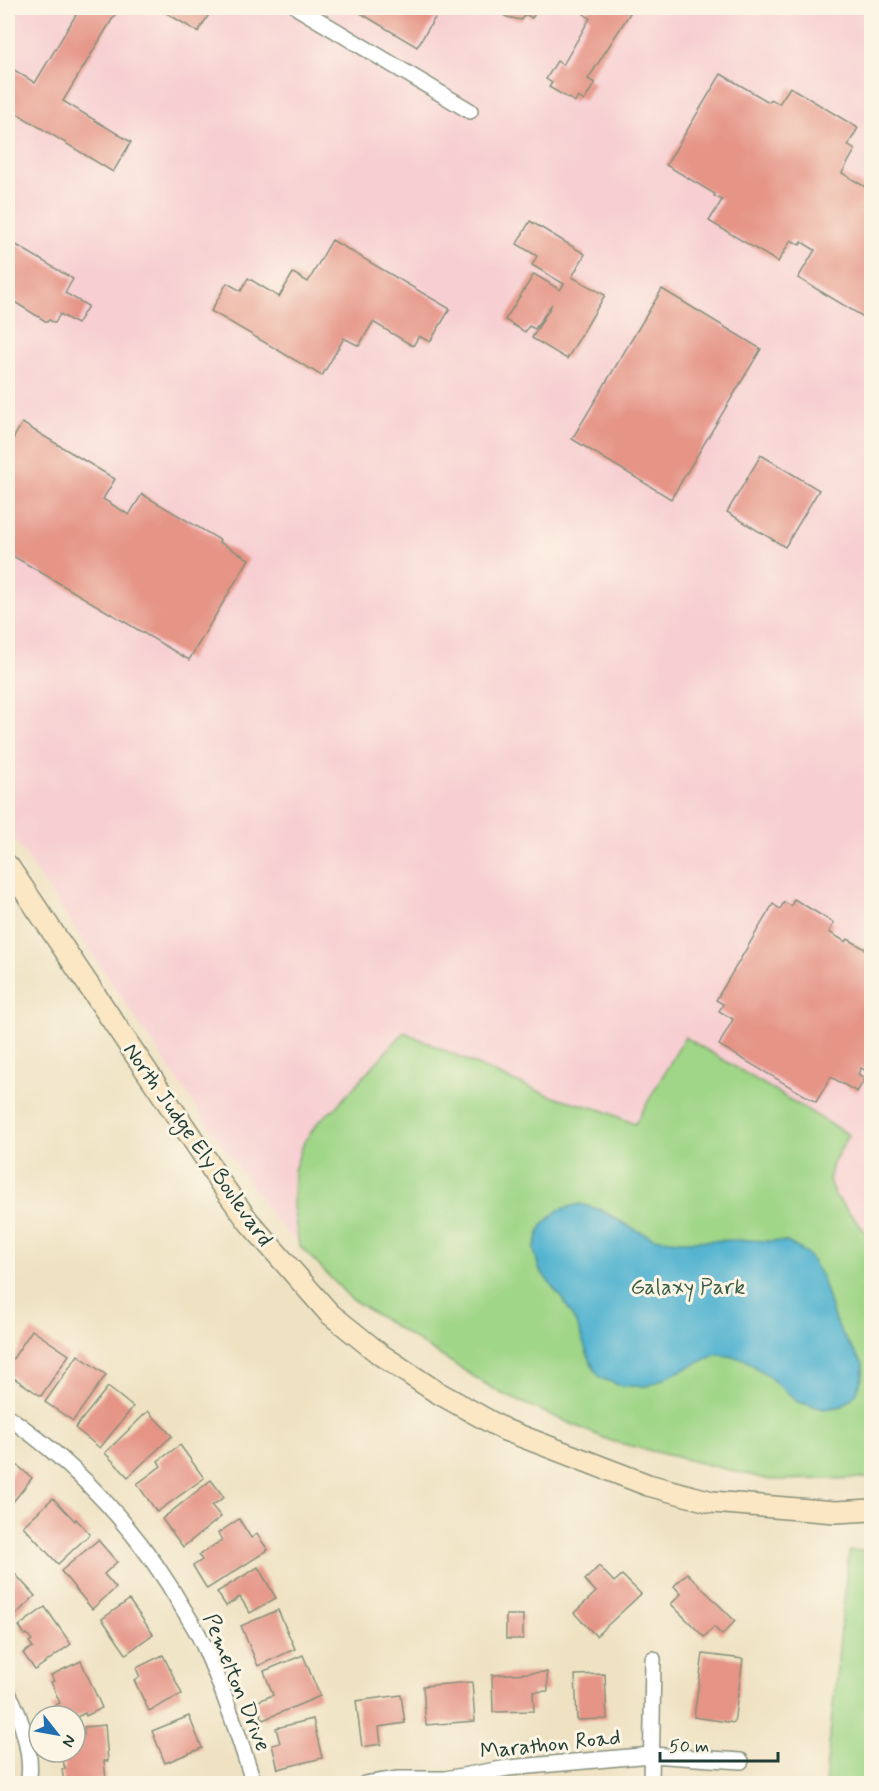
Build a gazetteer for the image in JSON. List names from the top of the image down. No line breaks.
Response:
{"streets":{"main road":["North Judge Ely Boulevard"],"street":["Pemelton Drive","Marathon Road"]},"parks":["Galaxy Park"],"scale_bar":"50 m","north":"bottom right"}
